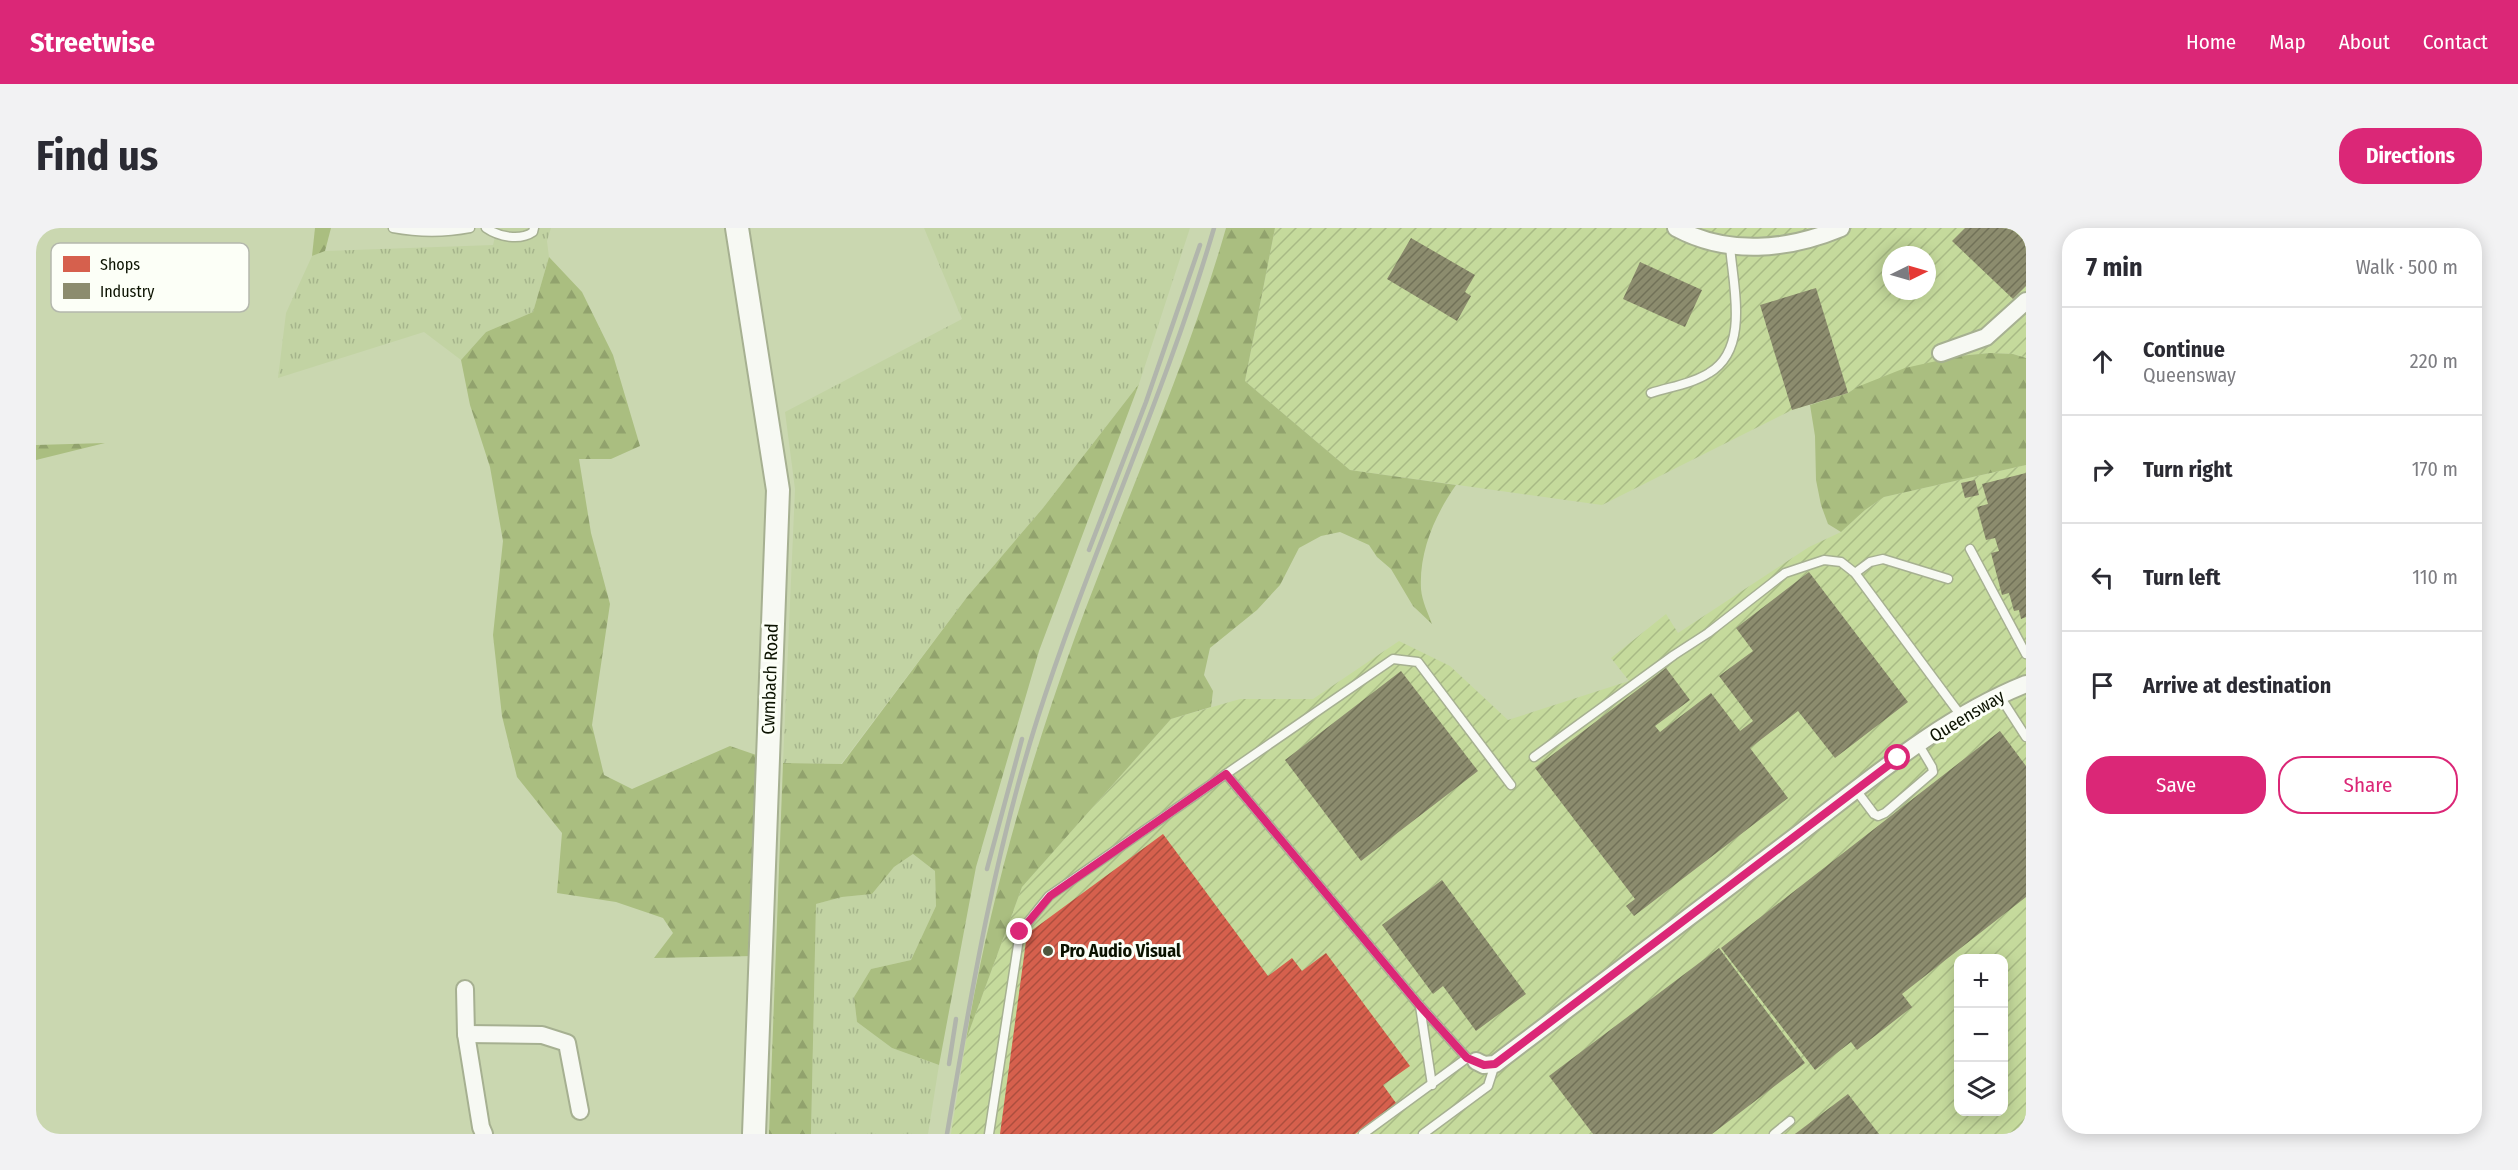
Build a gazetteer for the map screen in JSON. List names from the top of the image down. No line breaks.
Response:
{"streets":{"main road":["Cwmbach Road"],"street":["Queensway"]},"places":["Pro Audio Visual"],"legend":["Shops","Industry"],"north":"right","page":{"header":"Streetwise","nav":["Home","Map","About","Contact"],"buttons":["Directions",["Save","Share"]],"title":"Find us","heading":["7 min","Walk · 500 m"],"list":[["Continue","Queensway","220 m"],["Turn right","170 m"],["Turn left","110 m"],"Arrive at destination"],"map_buttons":["+","−"]}}
